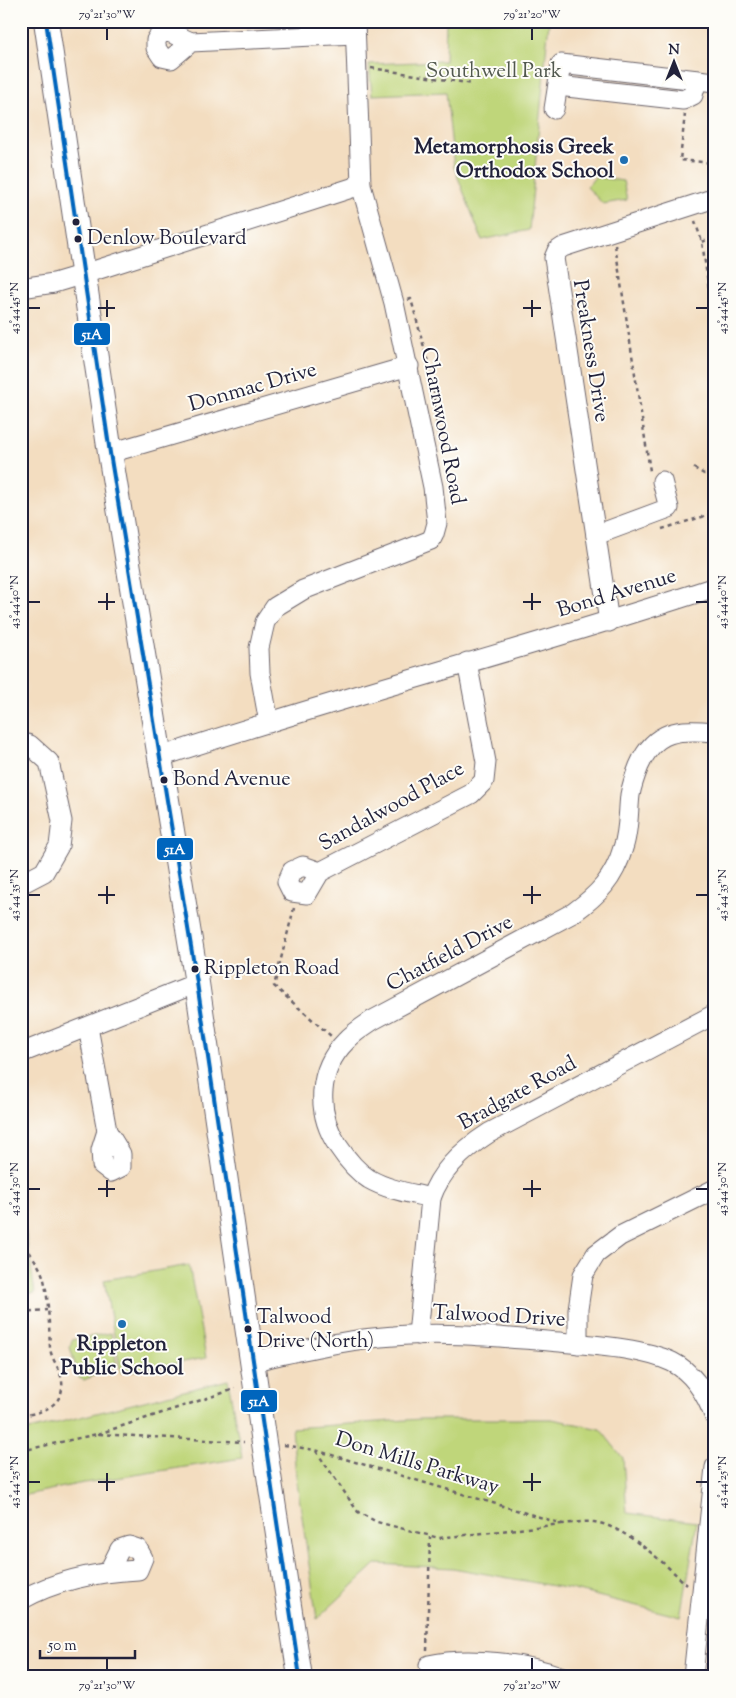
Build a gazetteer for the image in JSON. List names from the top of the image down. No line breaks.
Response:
{"streets":{"street":["Preakness Drive","Donmac Drive","Charnwood Road","Bond Avenue","Sandalwood Place","Chatfield Drive","Bradgate Road","Talwood Drive"],"path":["Don Mills Parkway"]},"crossings":[["Preakness Drive","Bond Avenue"],["Donmac Drive","Charnwood Road"],["Charnwood Road","Bond Avenue"],["Bond Avenue","Sandalwood Place"],["Chatfield Drive","Bradgate Road"],["Bradgate Road","Talwood Drive"]],"parks":["Southwell Park"],"places":["Metamorphosis Greek Orthodox School","Denlow Boulevard","Bond Avenue","Rippleton Road","Rippleton Public School","Talwood Drive (North)"],"lines":["transit line 51A"],"scale_bar":"50 m","north":"top","coordinates":["79°21'30\"W","79°21'20\"W","43°44'45\"N","43°44'40\"N","43°44'35\"N","43°44'30\"N","43°44'25\"N"]}
